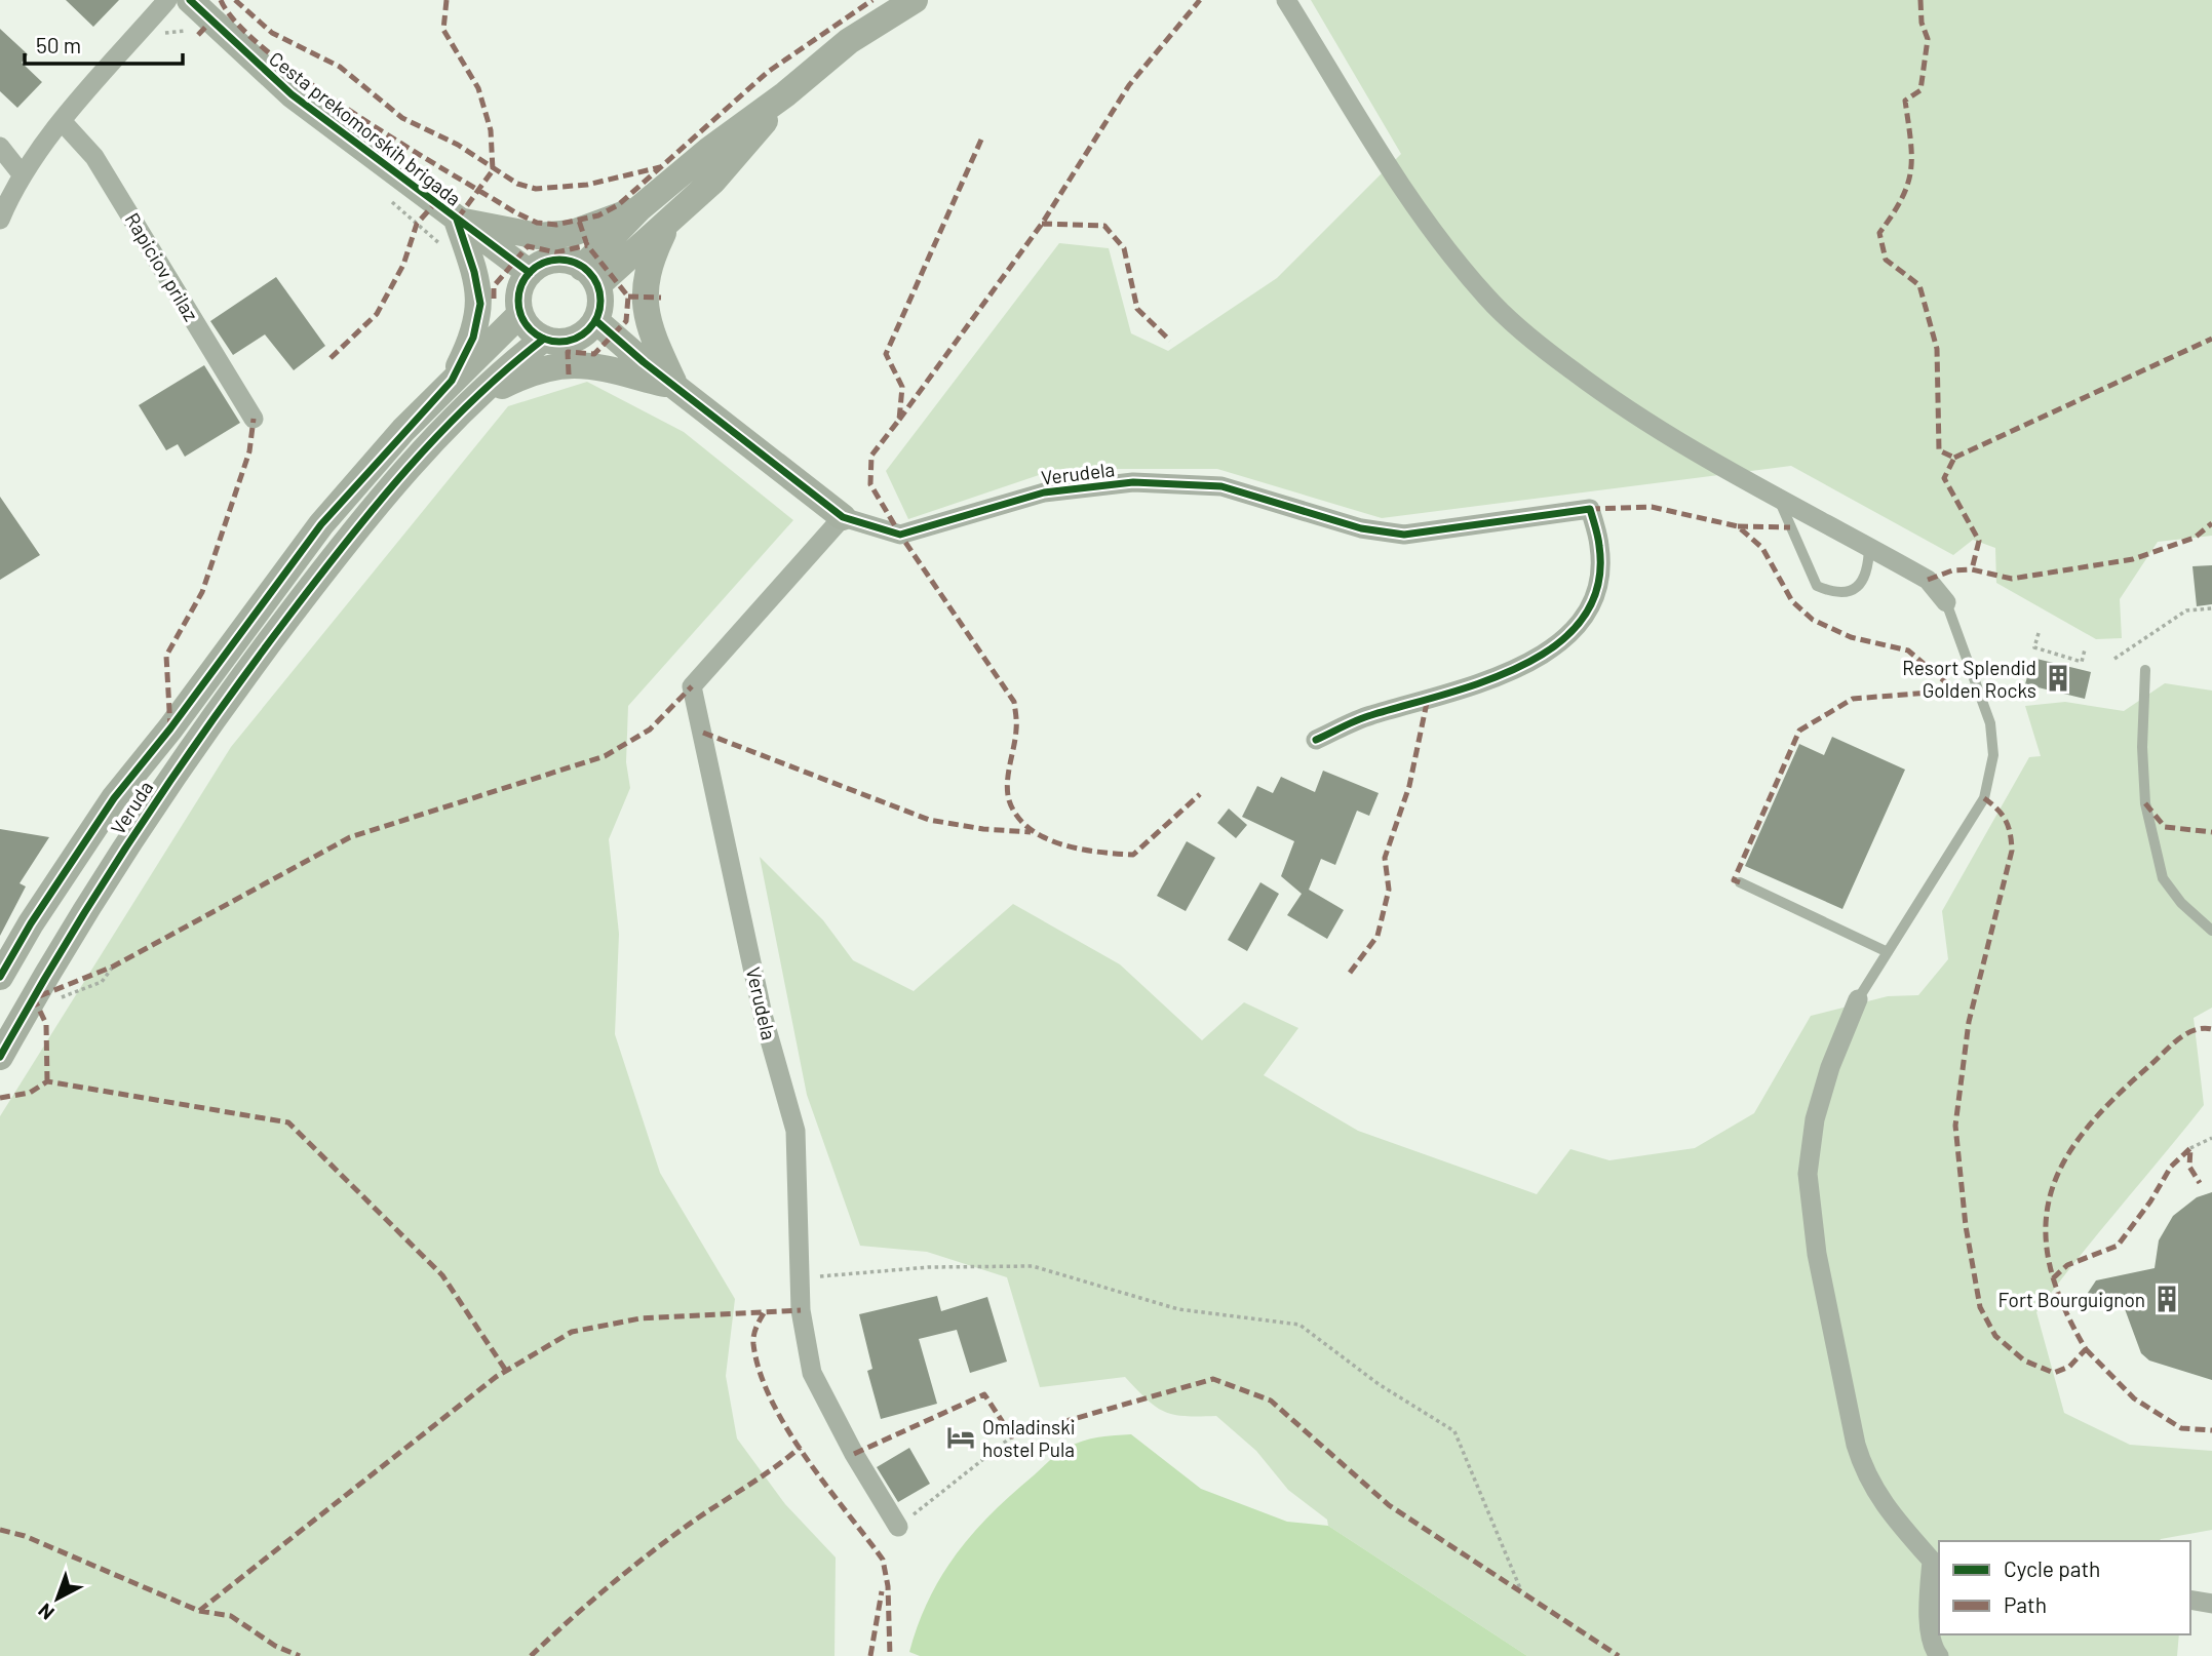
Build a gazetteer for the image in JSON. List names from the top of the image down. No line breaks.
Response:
{"streets":{"main road":["Cesta prekomorskih brigada","Verudela","Veruda"],"street":["Rapiciov prilaz"]},"crossings":[["Cesta prekomorskih brigada","Verudela"],["Cesta prekomorskih brigada","Veruda"],["Verudela","Veruda"]],"places":{"building":["Resort Splendid Golden Rocks","Fort Bourguignon"],"hotel":["Omladinski hostel Pula"]},"legend":["Cycle path","Path"],"scale_bar":"50 m","north":"bottom left"}
